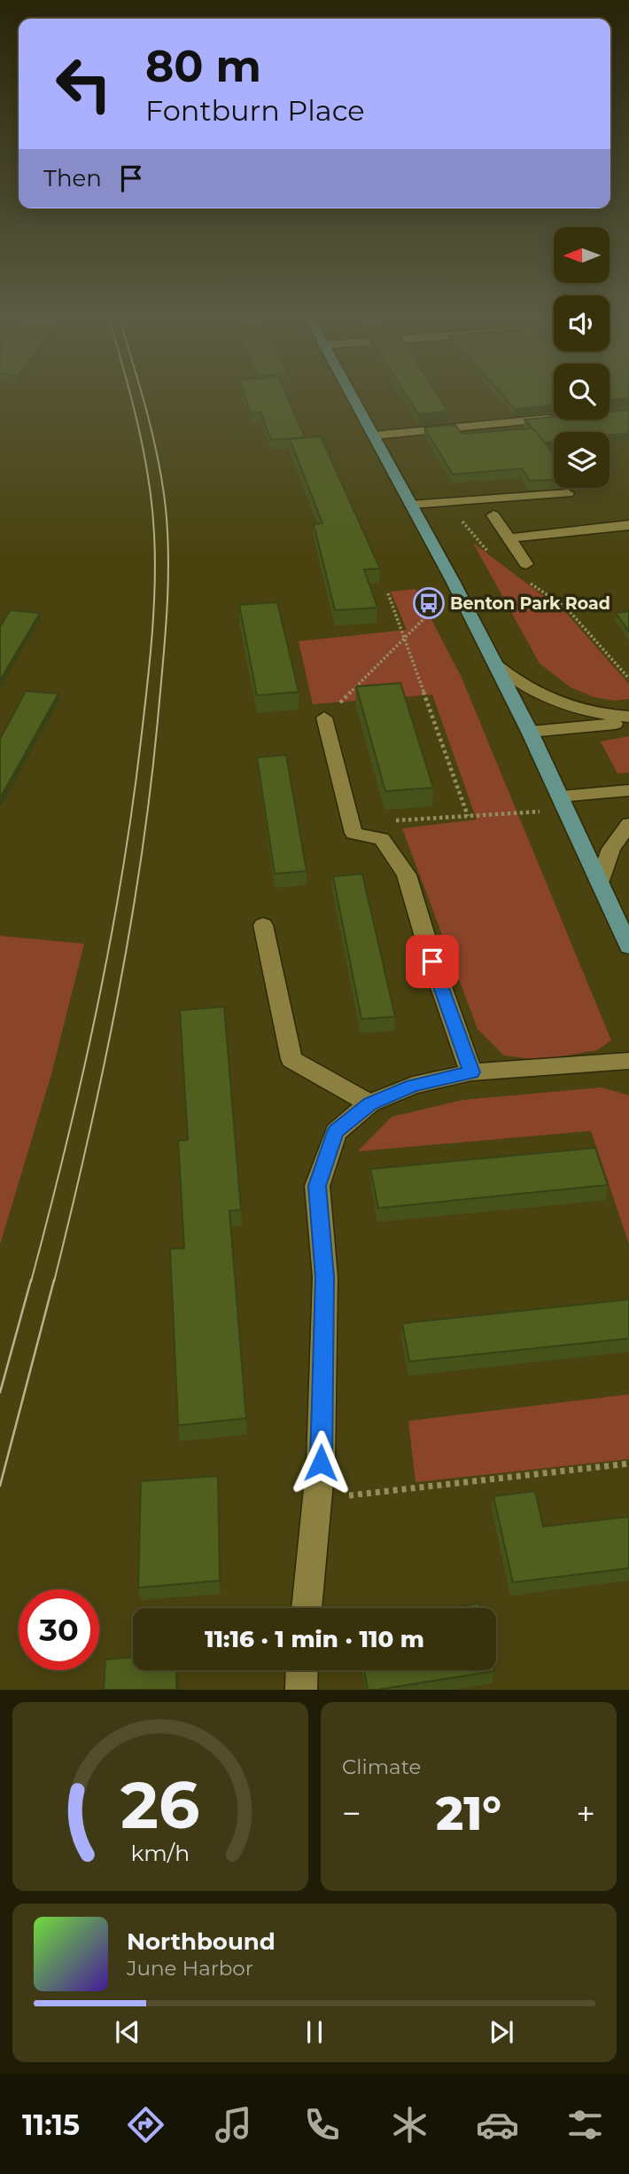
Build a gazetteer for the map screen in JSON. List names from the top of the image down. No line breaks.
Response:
{"places":{"bus stop":["Benton Park Road"]},"north":"left","page":{"turn":["80 m","Fontburn Place"],"then":"Then","limit":"30","trip":"11:16 · 1 min · 110 m","tile":"Climate","heat":["−","21°","+"],"song":["Northbound","June Harbor"],"tabs":"11:15","gauge":["26","km/h"]}}
